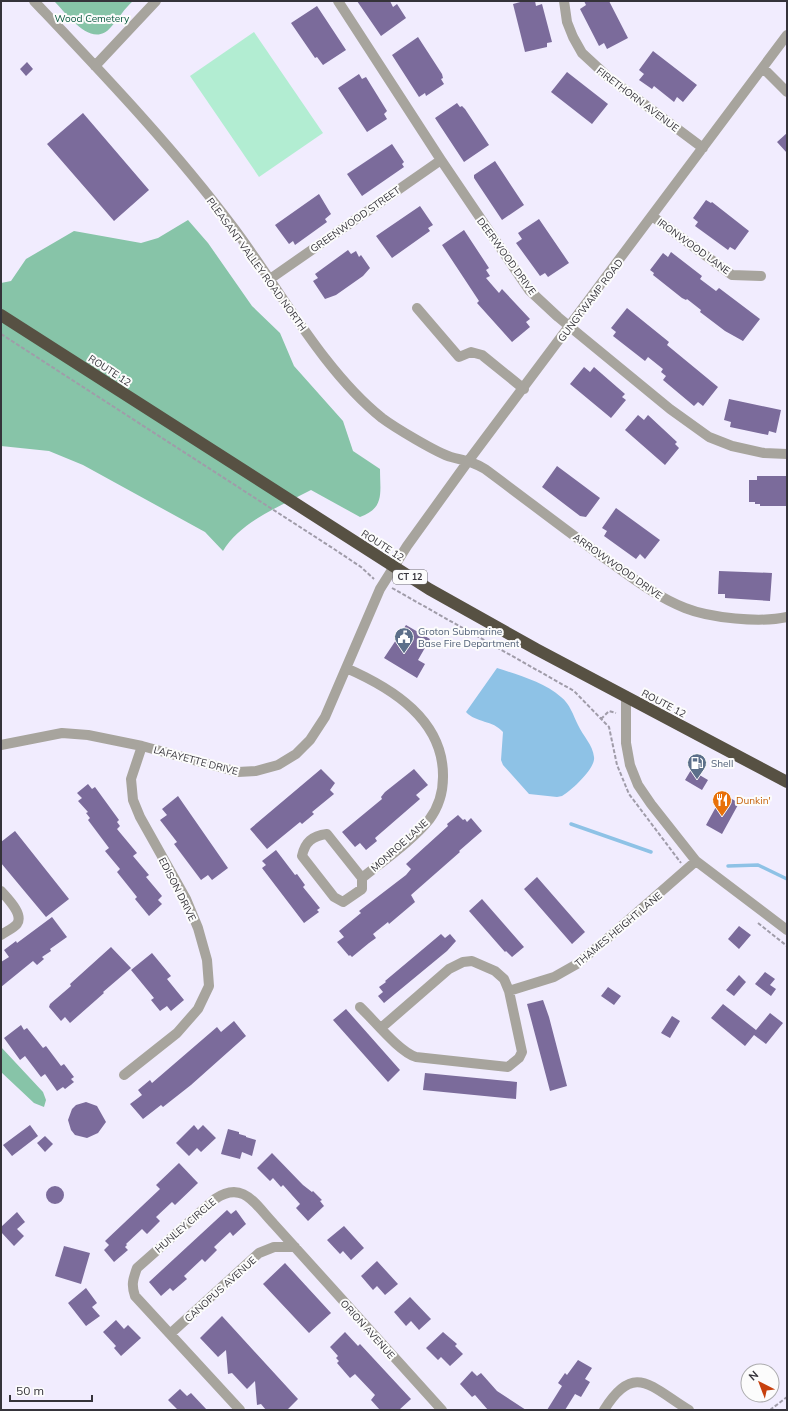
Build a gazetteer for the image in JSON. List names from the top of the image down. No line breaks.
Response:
{"streets":{"highway":["ROUTE 12","CT 12"],"street":["FIRETHORN AVENUE","GREENWOOD STREET","IRONWOOD LANE","DEERWOOD DRIVE","PLEASANT VALLEY ROAD NORTH","GUNGYWAMP ROAD","ARROWWOOD DRIVE","LAFAYETTE DRIVE","MONROE LANE","EDISON DRIVE","THAMES HEIGHT LANE","HUNLEY CIRCLE","CANOPUS AVENUE","ORION AVENUE"]},"crossings":[["FIRETHORN AVENUE","GUNGYWAMP ROAD"],["GREENWOOD STREET","DEERWOOD DRIVE"],["GREENWOOD STREET","PLEASANT VALLEY ROAD NORTH"],["IRONWOOD LANE","GUNGYWAMP ROAD"],["DEERWOOD DRIVE","GUNGYWAMP ROAD"],["PLEASANT VALLEY ROAD NORTH","GUNGYWAMP ROAD"],["PLEASANT VALLEY ROAD NORTH","ARROWWOOD DRIVE"],["GUNGYWAMP ROAD","ROUTE 12"],["GUNGYWAMP ROAD","ARROWWOOD DRIVE"],["GUNGYWAMP ROAD","LAFAYETTE DRIVE"],["ROUTE 12","LAFAYETTE DRIVE"],["LAFAYETTE DRIVE","MONROE LANE"],["LAFAYETTE DRIVE","EDISON DRIVE"],["HUNLEY CIRCLE","CANOPUS AVENUE"],["HUNLEY CIRCLE","ORION AVENUE"],["CANOPUS AVENUE","ORION AVENUE"]],"parks":["Wood Cemetery"],"places":{"public building":["Groton Submarine Base Fire Department"],"fuel station":["Shell"],"restaurant":["Dunkin'"]},"scale_bar":"50 m","north":"top left"}
